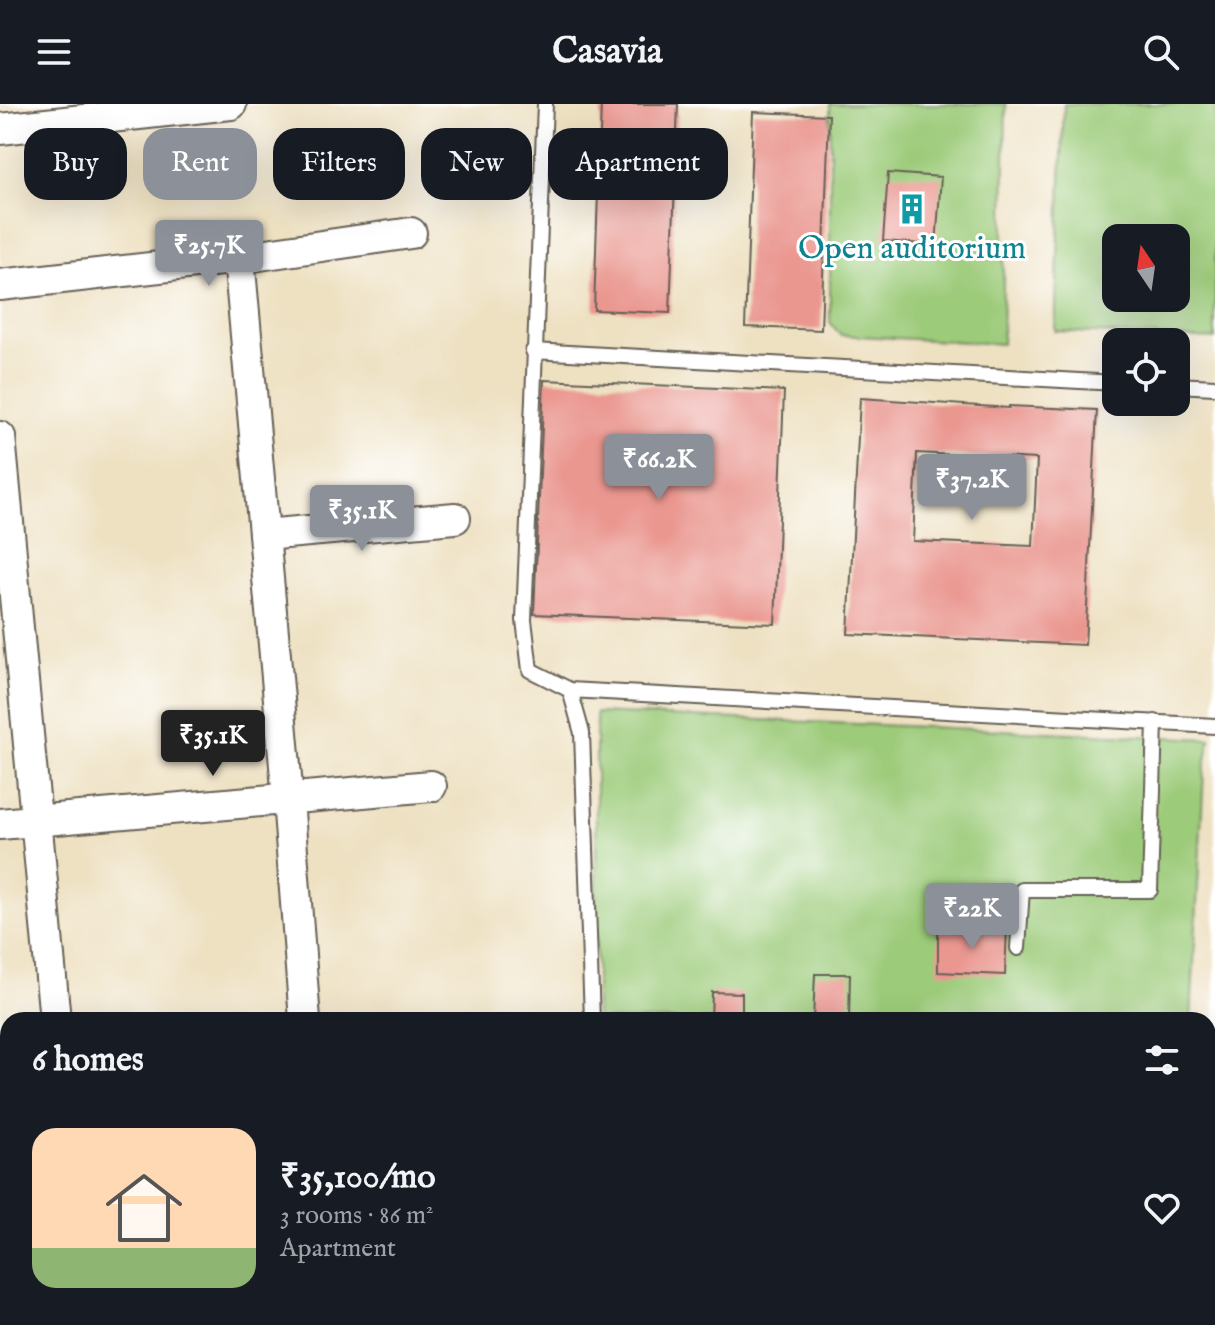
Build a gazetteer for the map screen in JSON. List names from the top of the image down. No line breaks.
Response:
{"places":{"building":["Open auditorium"]},"north":"top","page":{"header":"Casavia","chip":["Buy","Rent","Filters","New","Apartment"],"price":["₹25.7K","₹66.2K","₹37.2K","₹35.1K","₹35.1K","₹22K"],"heading":"6 homes","list":[{"name":"₹35,100/mo","note":"3 rooms · 86 m² · Apartment"}]}}
